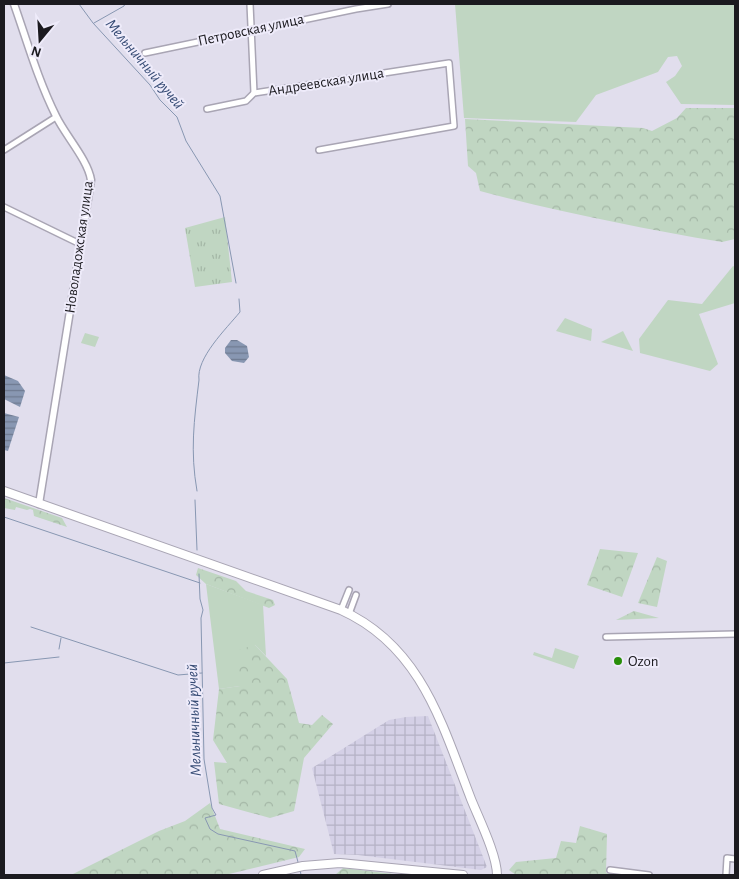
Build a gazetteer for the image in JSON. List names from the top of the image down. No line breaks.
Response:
{"streets":{"street":["Петровская улица","Андреевская улица","Новоладожская улица"]},"water":["Мельничный ручей"],"places":["Ozon"],"north":"bottom"}
